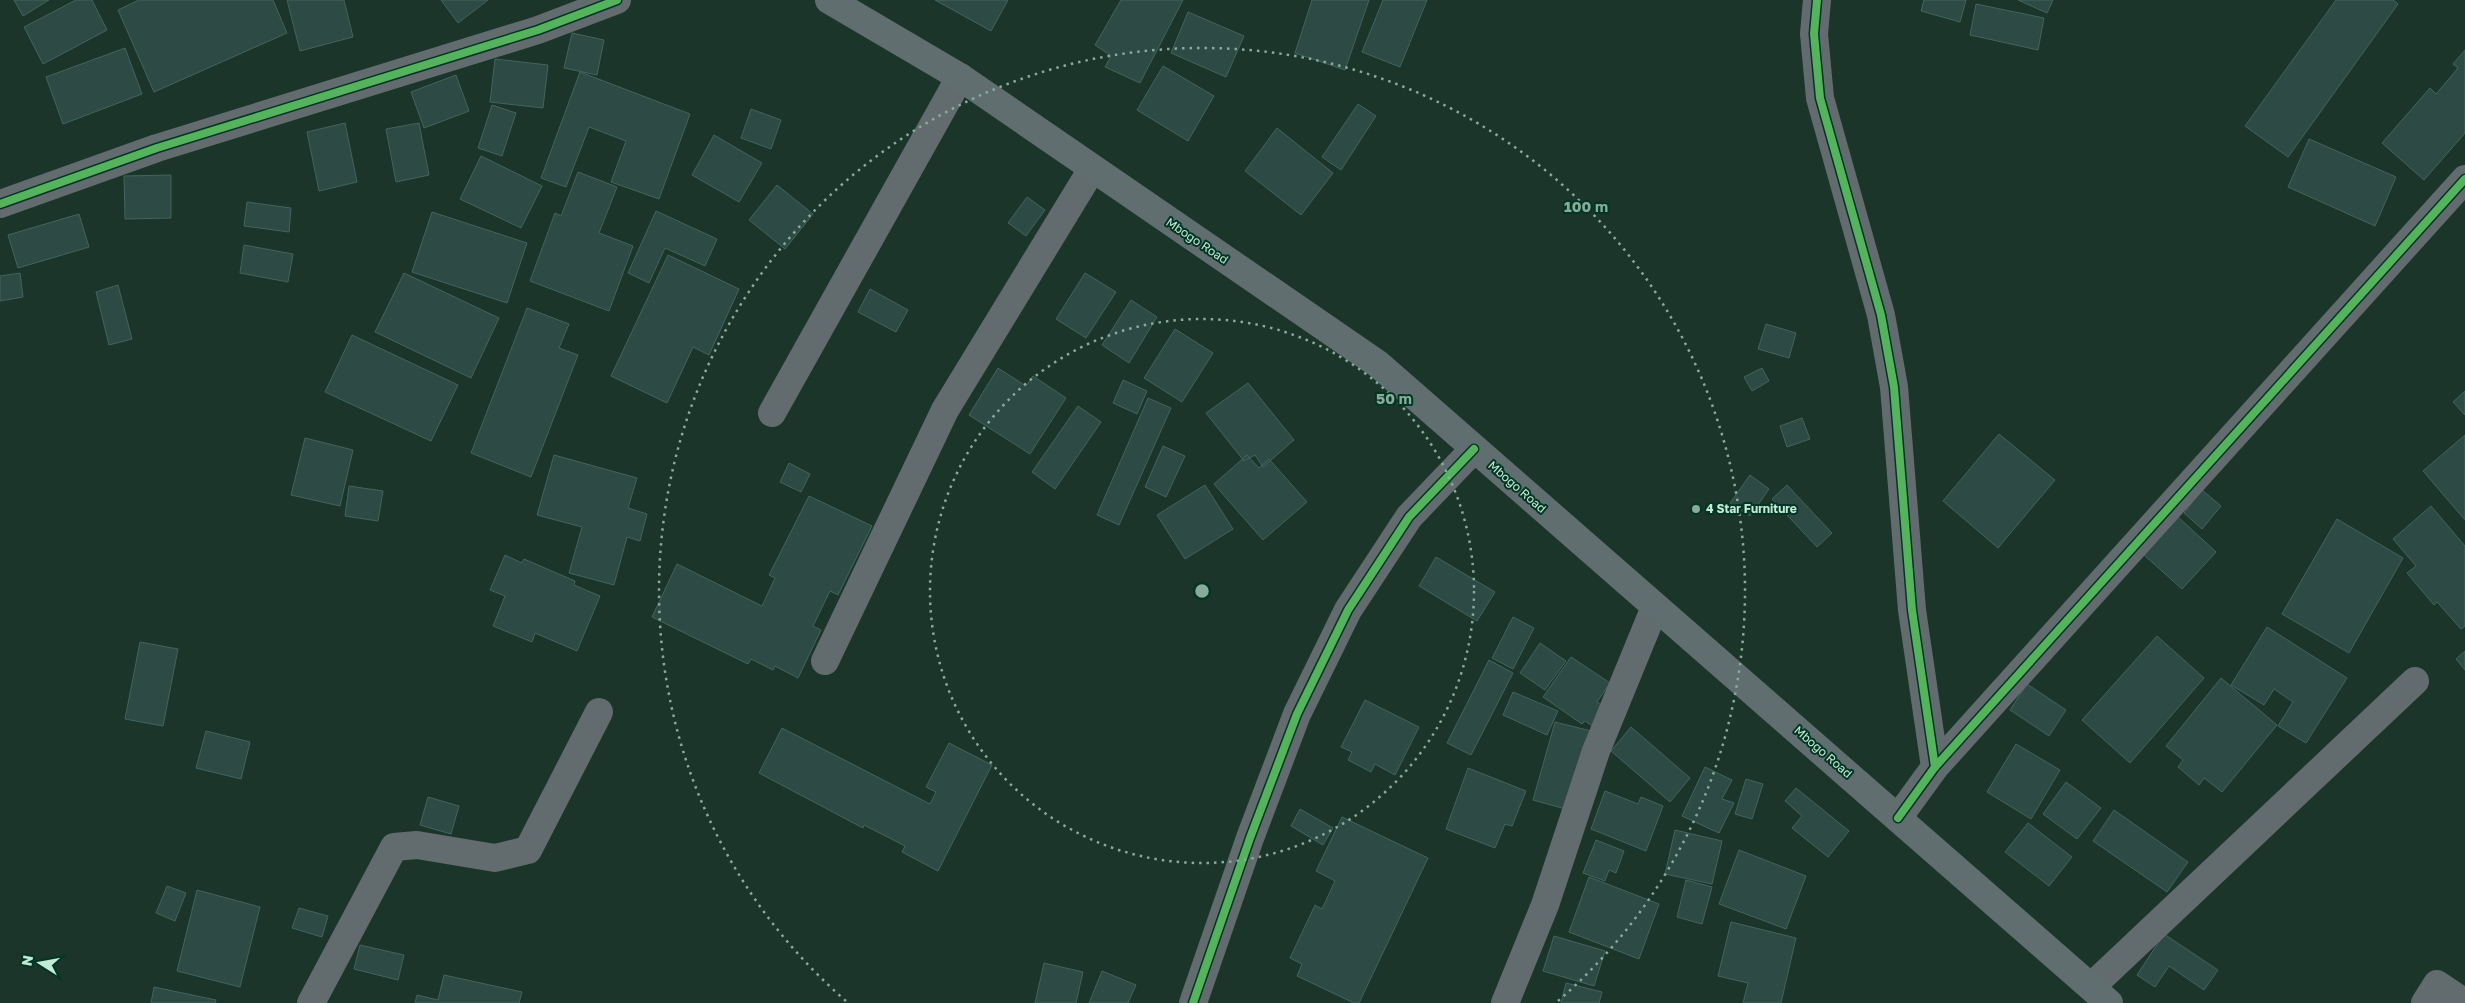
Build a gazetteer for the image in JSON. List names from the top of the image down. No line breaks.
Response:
{"streets":{"main road":["Mbogo Road"]},"places":["4 Star Furniture"],"north":"left","rings":["100 m","50 m"]}
